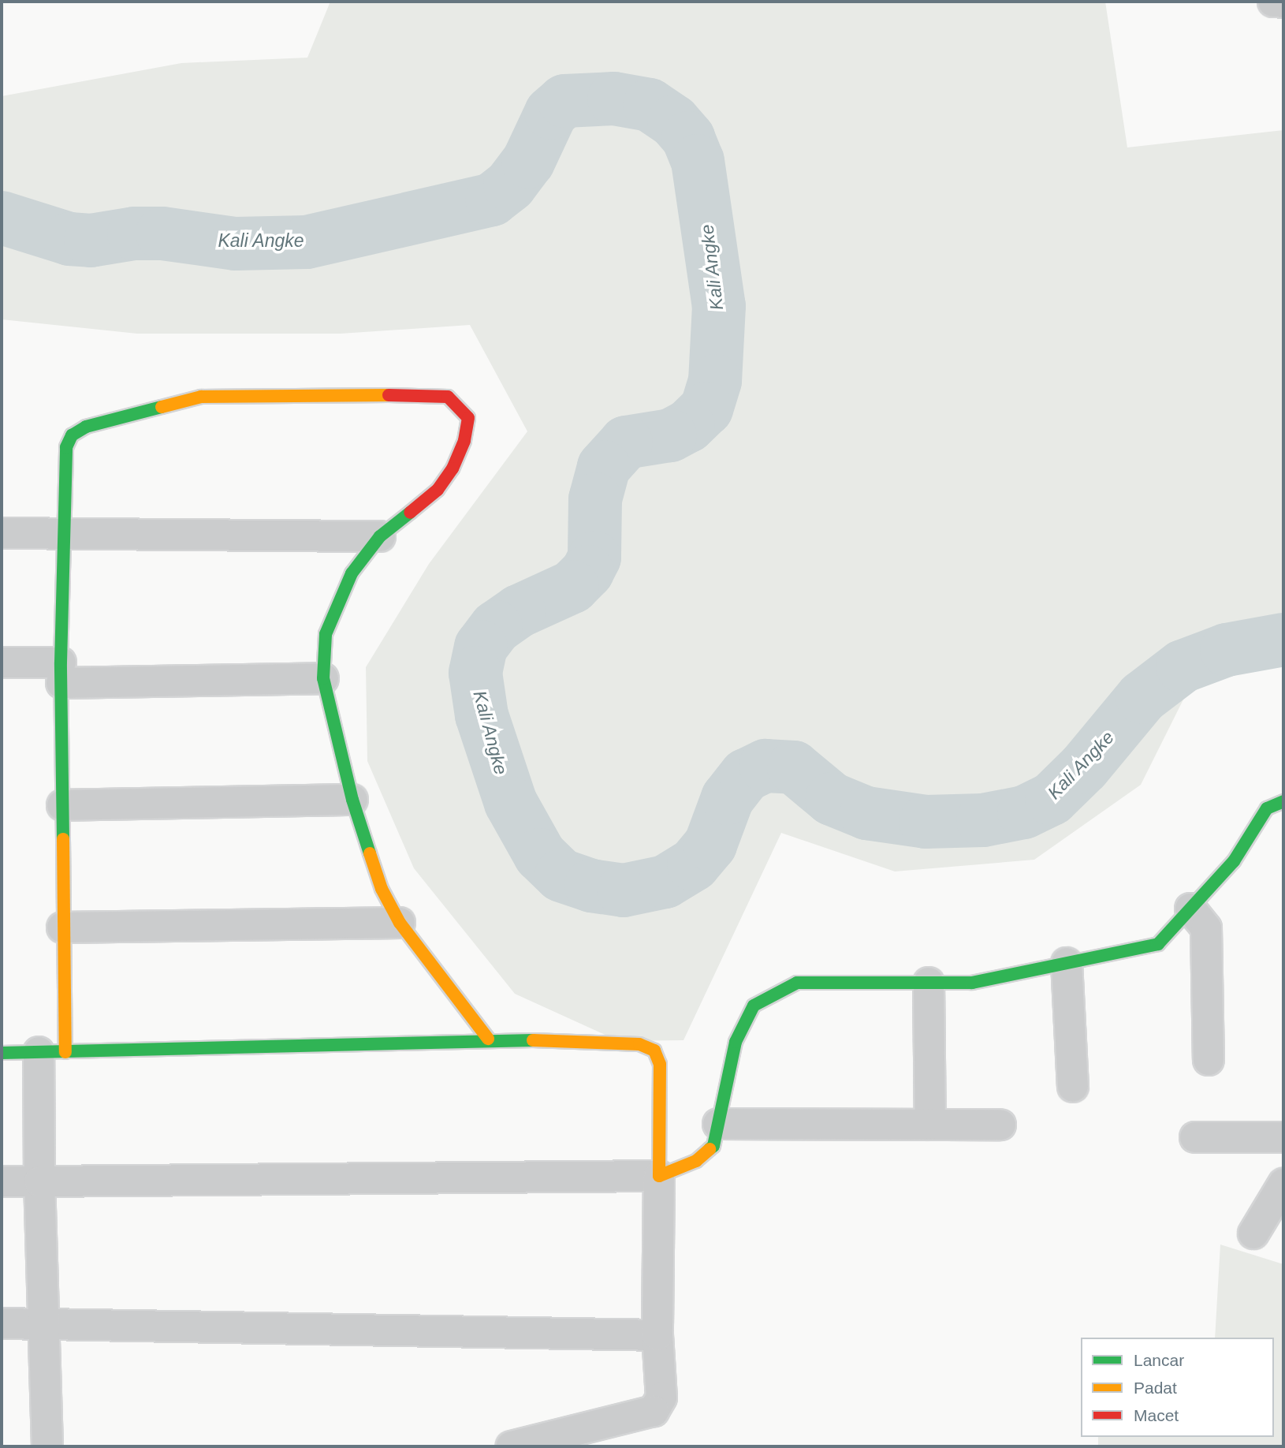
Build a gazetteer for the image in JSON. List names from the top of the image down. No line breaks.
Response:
{"water":["Kali Angke"],"legend":["Lancar","Padat","Macet"]}
